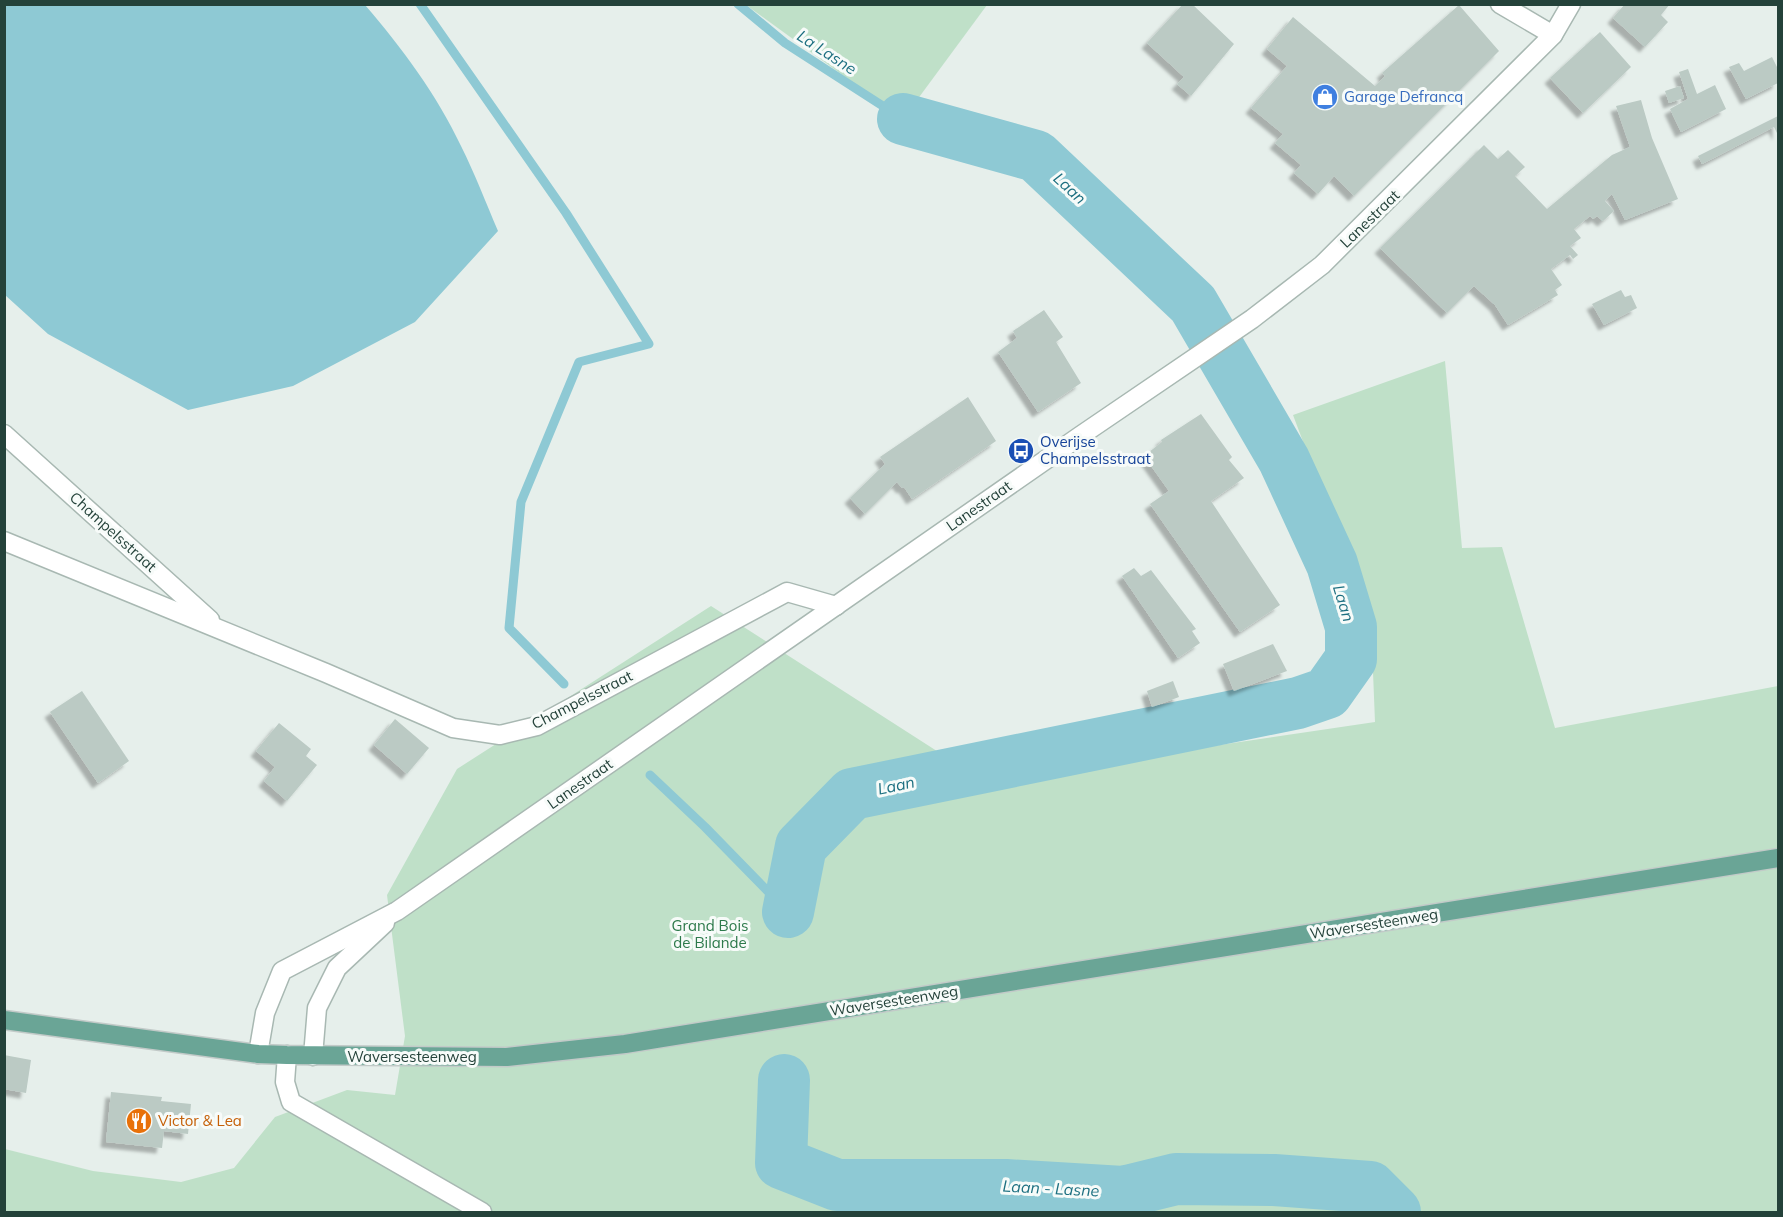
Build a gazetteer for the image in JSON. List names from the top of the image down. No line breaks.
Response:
{"streets":{"main road":["Waversesteenweg"],"street":["Lanestraat","Champelsstraat"]},"crossings":[["Lanestraat","Champelsstraat"],["Lanestraat","Waversesteenweg"]],"water":["La Lasne","Laan","Laan - Lasne"],"parks":["Grand Bois de Bilande"],"places":{"shop":["Garage Defrancq"],"bus stop":["Overijse Champelsstraat"],"restaurant":["Victor & Lea"]}}
